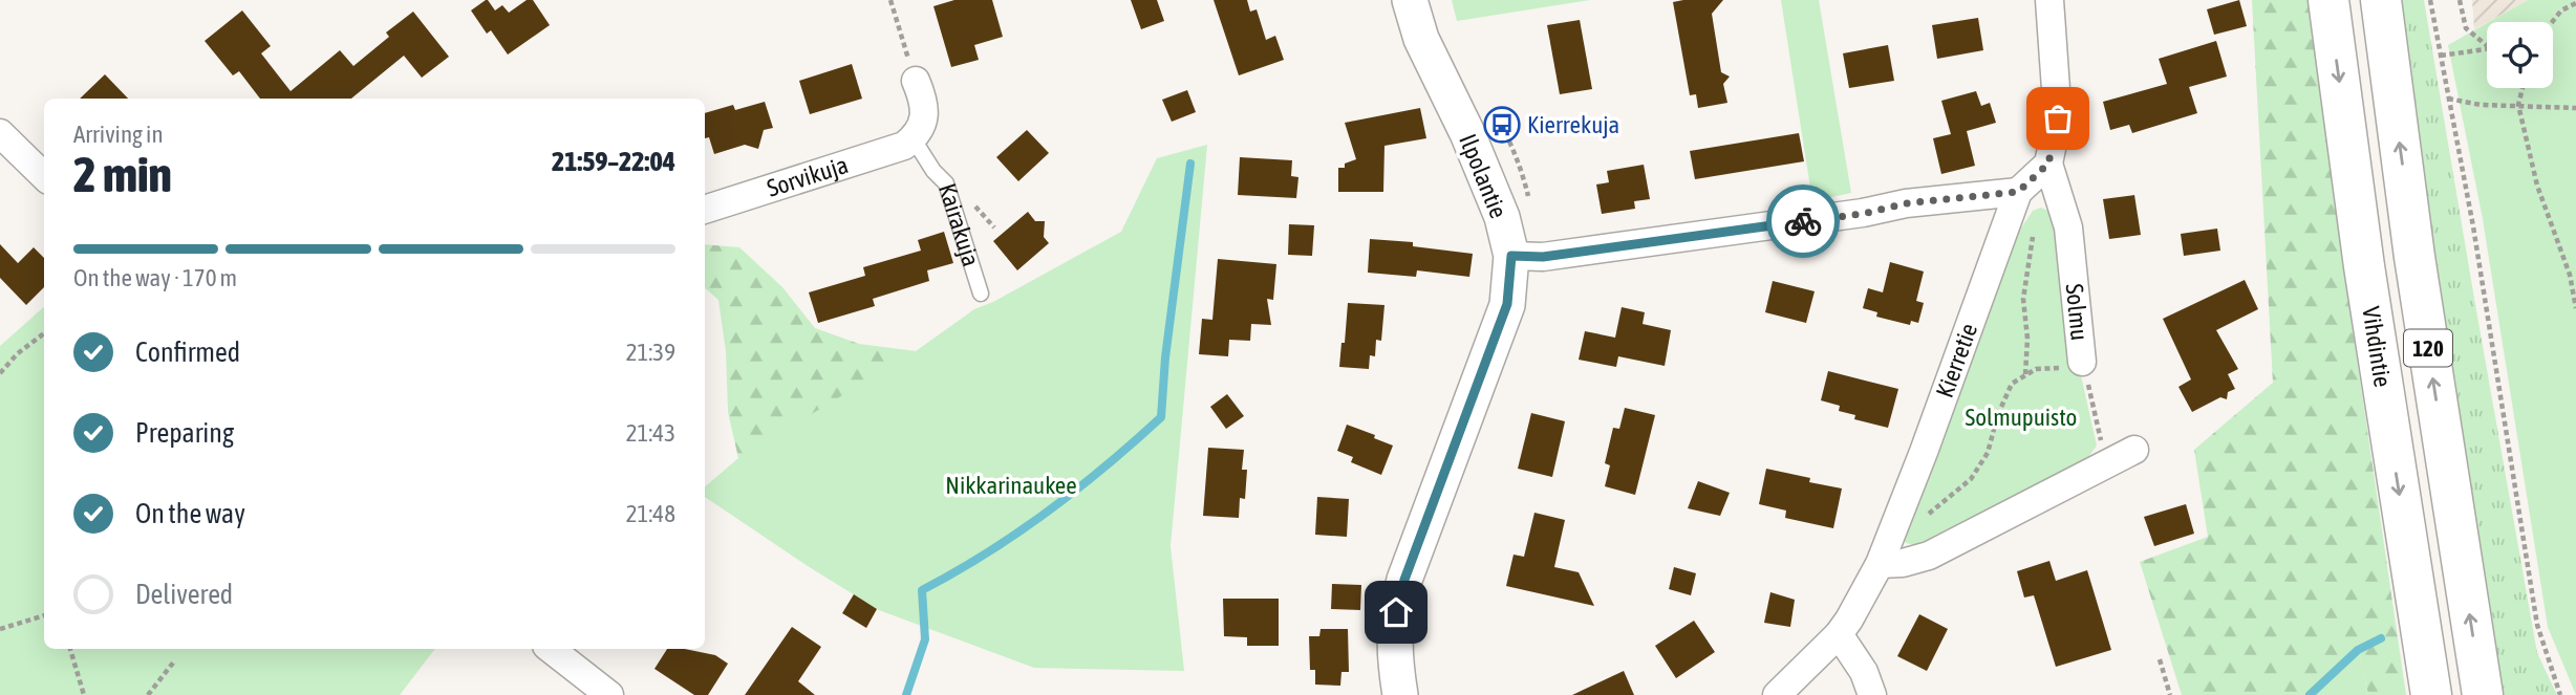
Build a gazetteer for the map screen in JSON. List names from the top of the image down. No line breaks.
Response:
{"streets":{"main road":["Vihdintie","120"],"street":["Sorvikuja","Ilpolantie","Solmu","Kierretie"],"lane":["Kairakuja"]},"crossings":[["Sorvikuja","Kairakuja"],["Solmu","Kierretie"]],"parks":["Solmupuisto","Nikkarinaukee"],"places":{"bus stop":["Kierrekuja"]},"page":{"heading":["2 min","Arriving in","21:59–22:04"],"bar":"On the way · 170 m","list":[["Confirmed","21:39"],["Preparing","21:43"],["On the way","21:48"],"Delivered"]}}
